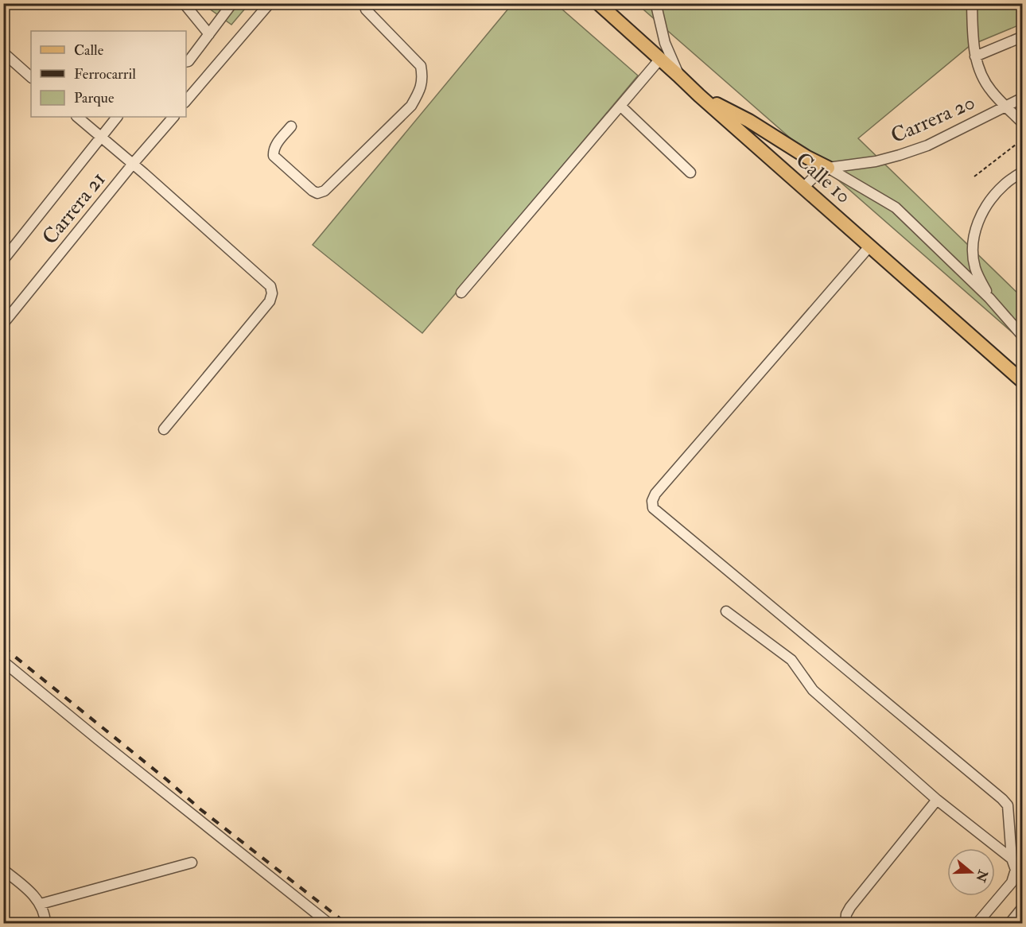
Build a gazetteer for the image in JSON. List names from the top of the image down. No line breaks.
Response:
{"streets":{"main road":["Calle 10"],"street":["Carrera 20","Carrera 21"]},"legend":["Calle","Ferrocarril","Parque"],"north":"right"}
